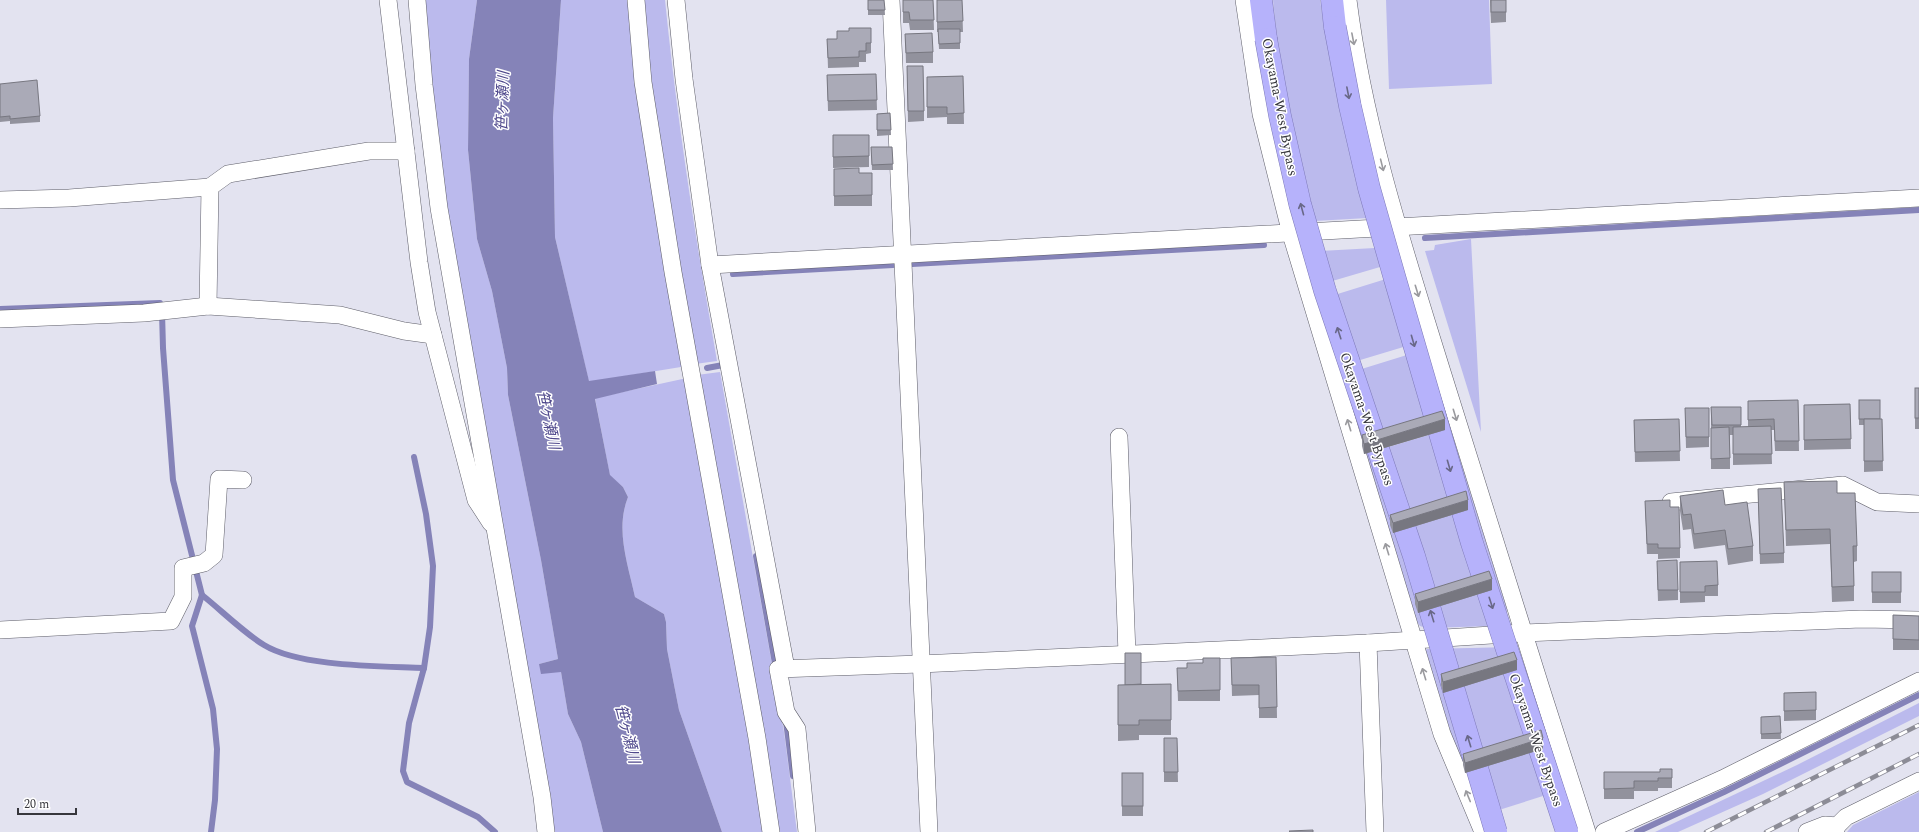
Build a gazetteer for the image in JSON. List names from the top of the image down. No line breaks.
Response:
{"streets":{"highway":["Okayama-West Bypass"]},"water":["笹ヶ瀬川"],"scale_bar":"20 m"}
